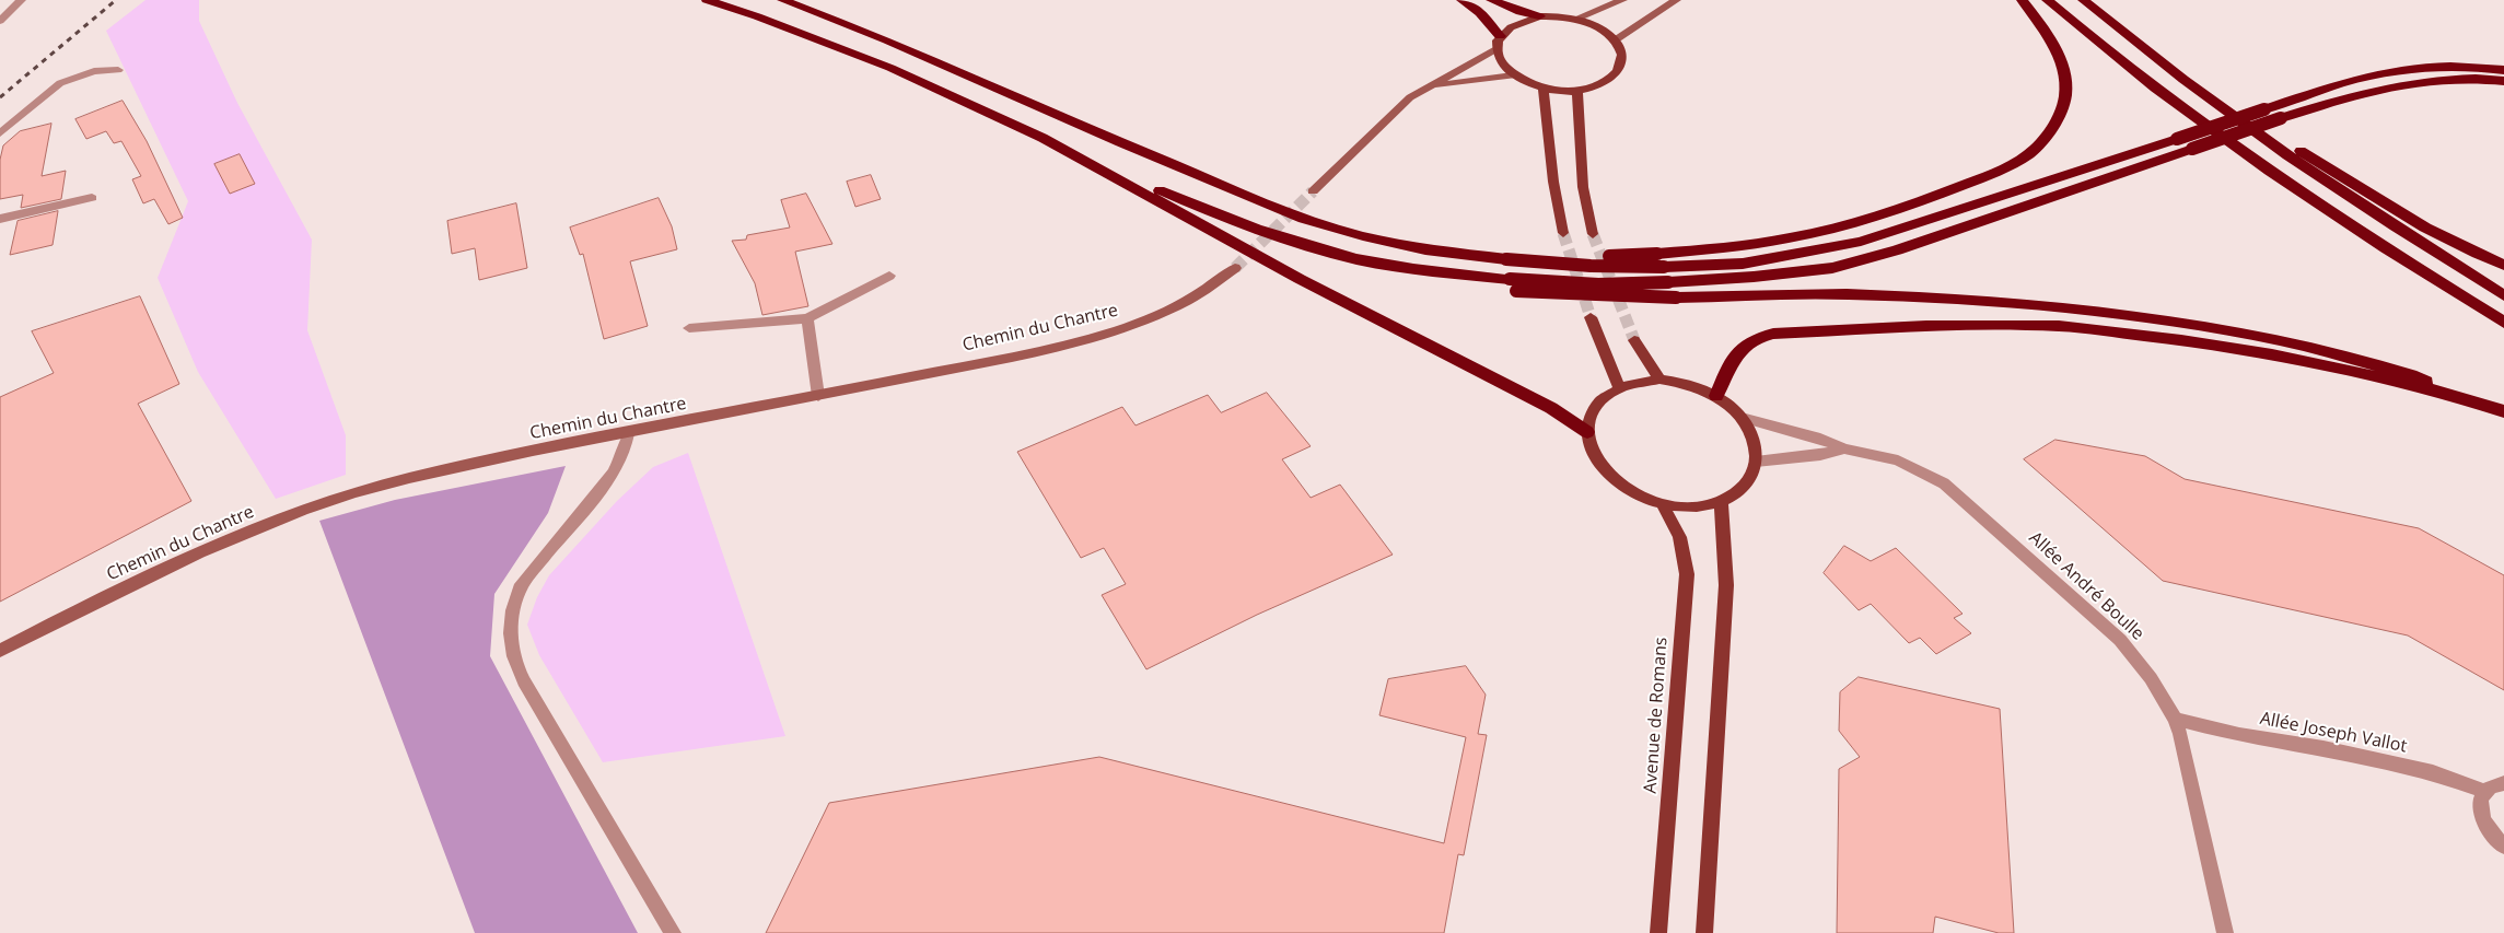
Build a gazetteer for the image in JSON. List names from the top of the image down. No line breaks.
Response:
{"streets":{"main road":["Avenue de Romans"],"street":["Chemin du Chantre","Allée André Boulle","Allée Joseph Vallot"]},"crossings":[["Allée André Boulle","Avenue de Romans"],["Allée André Boulle","Allée Joseph Vallot"]]}
